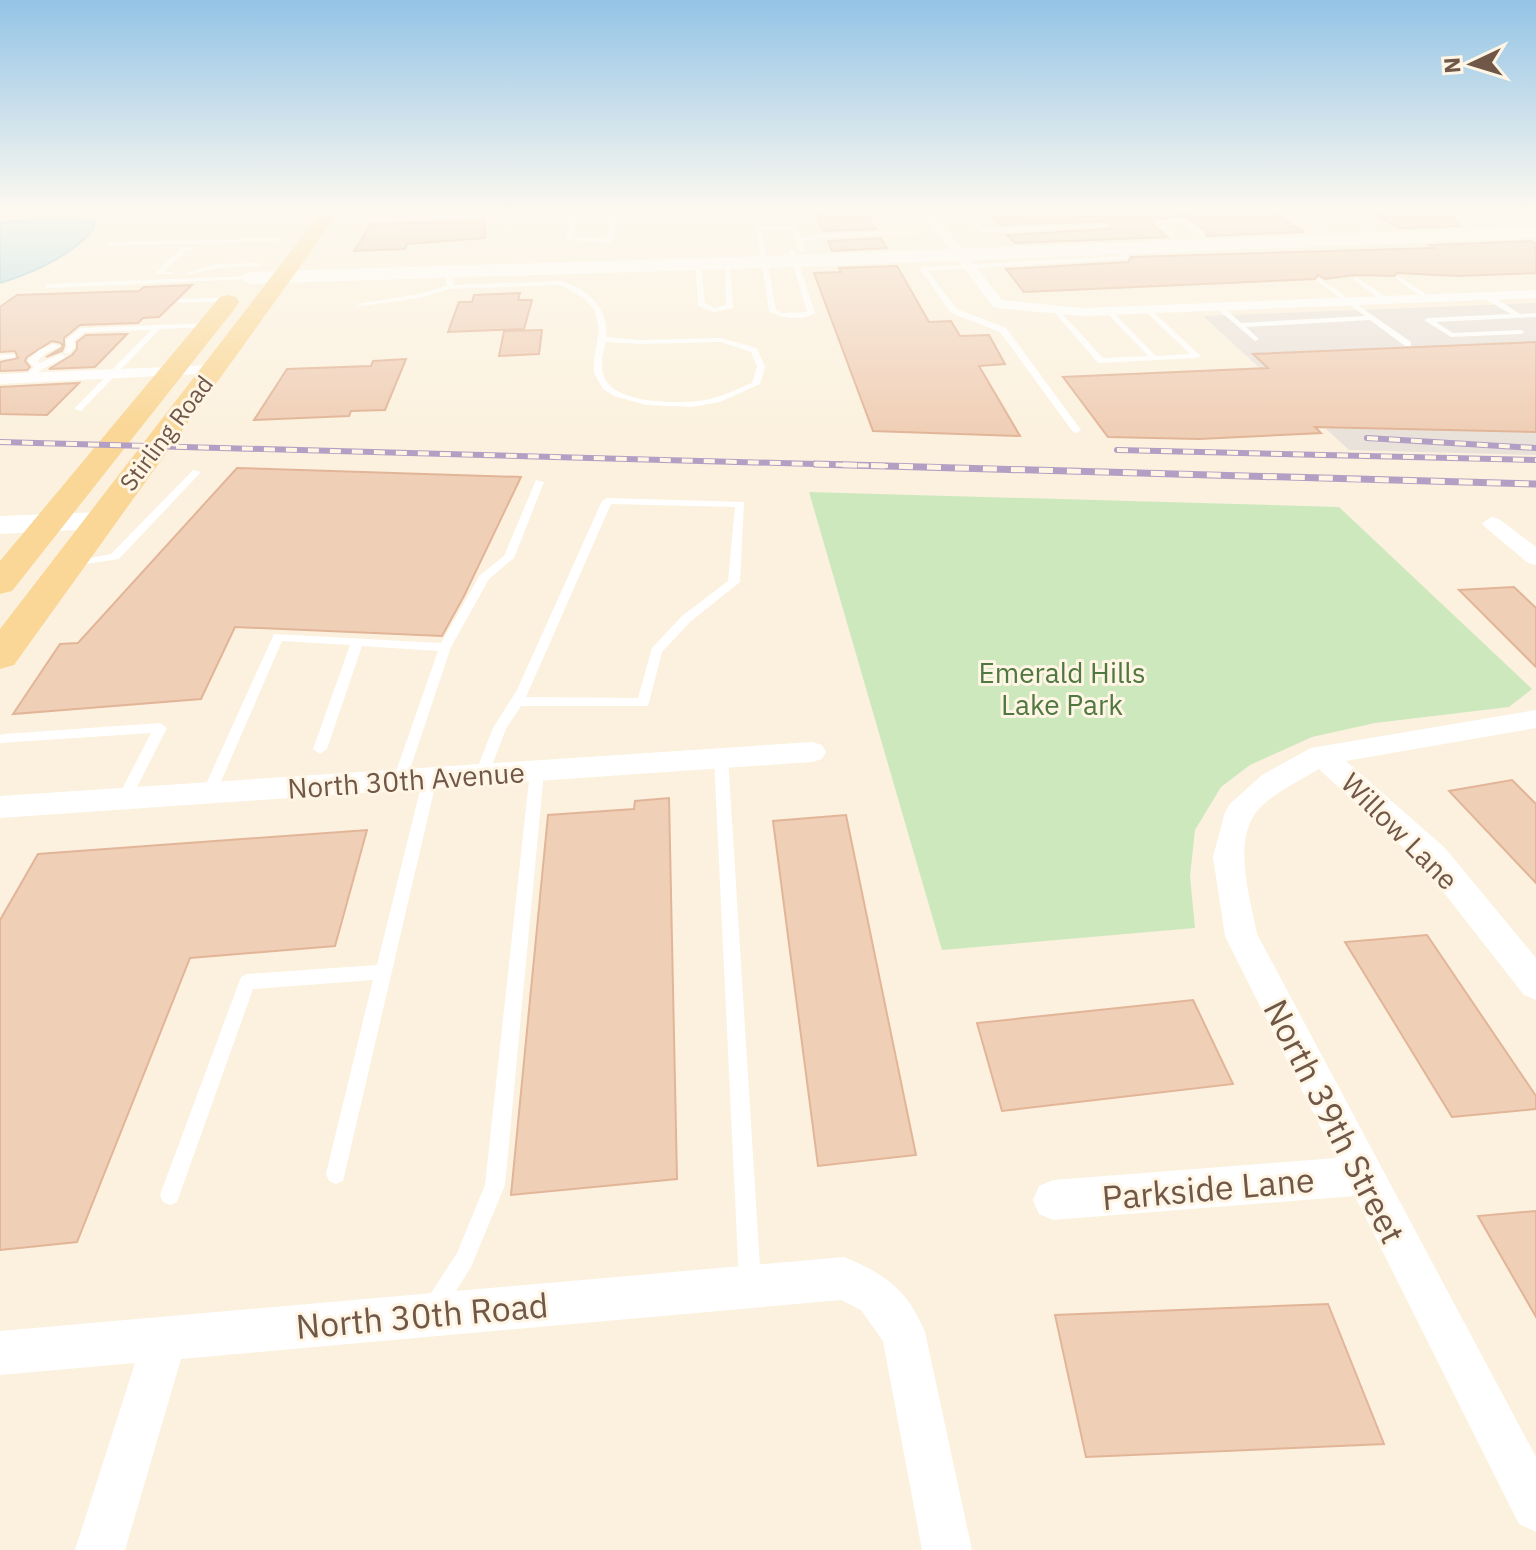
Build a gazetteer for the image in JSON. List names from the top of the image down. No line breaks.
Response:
{"streets":{"main road":["Stirling Road"],"street":["North 30th Avenue","Willow Lane","North 39th Street","Parkside Lane","North 30th Road"]},"crossings":[["Willow Lane","North 39th Street"],["North 39th Street","Parkside Lane"]],"parks":["Emerald Hills Lake Park"],"north":"left"}
